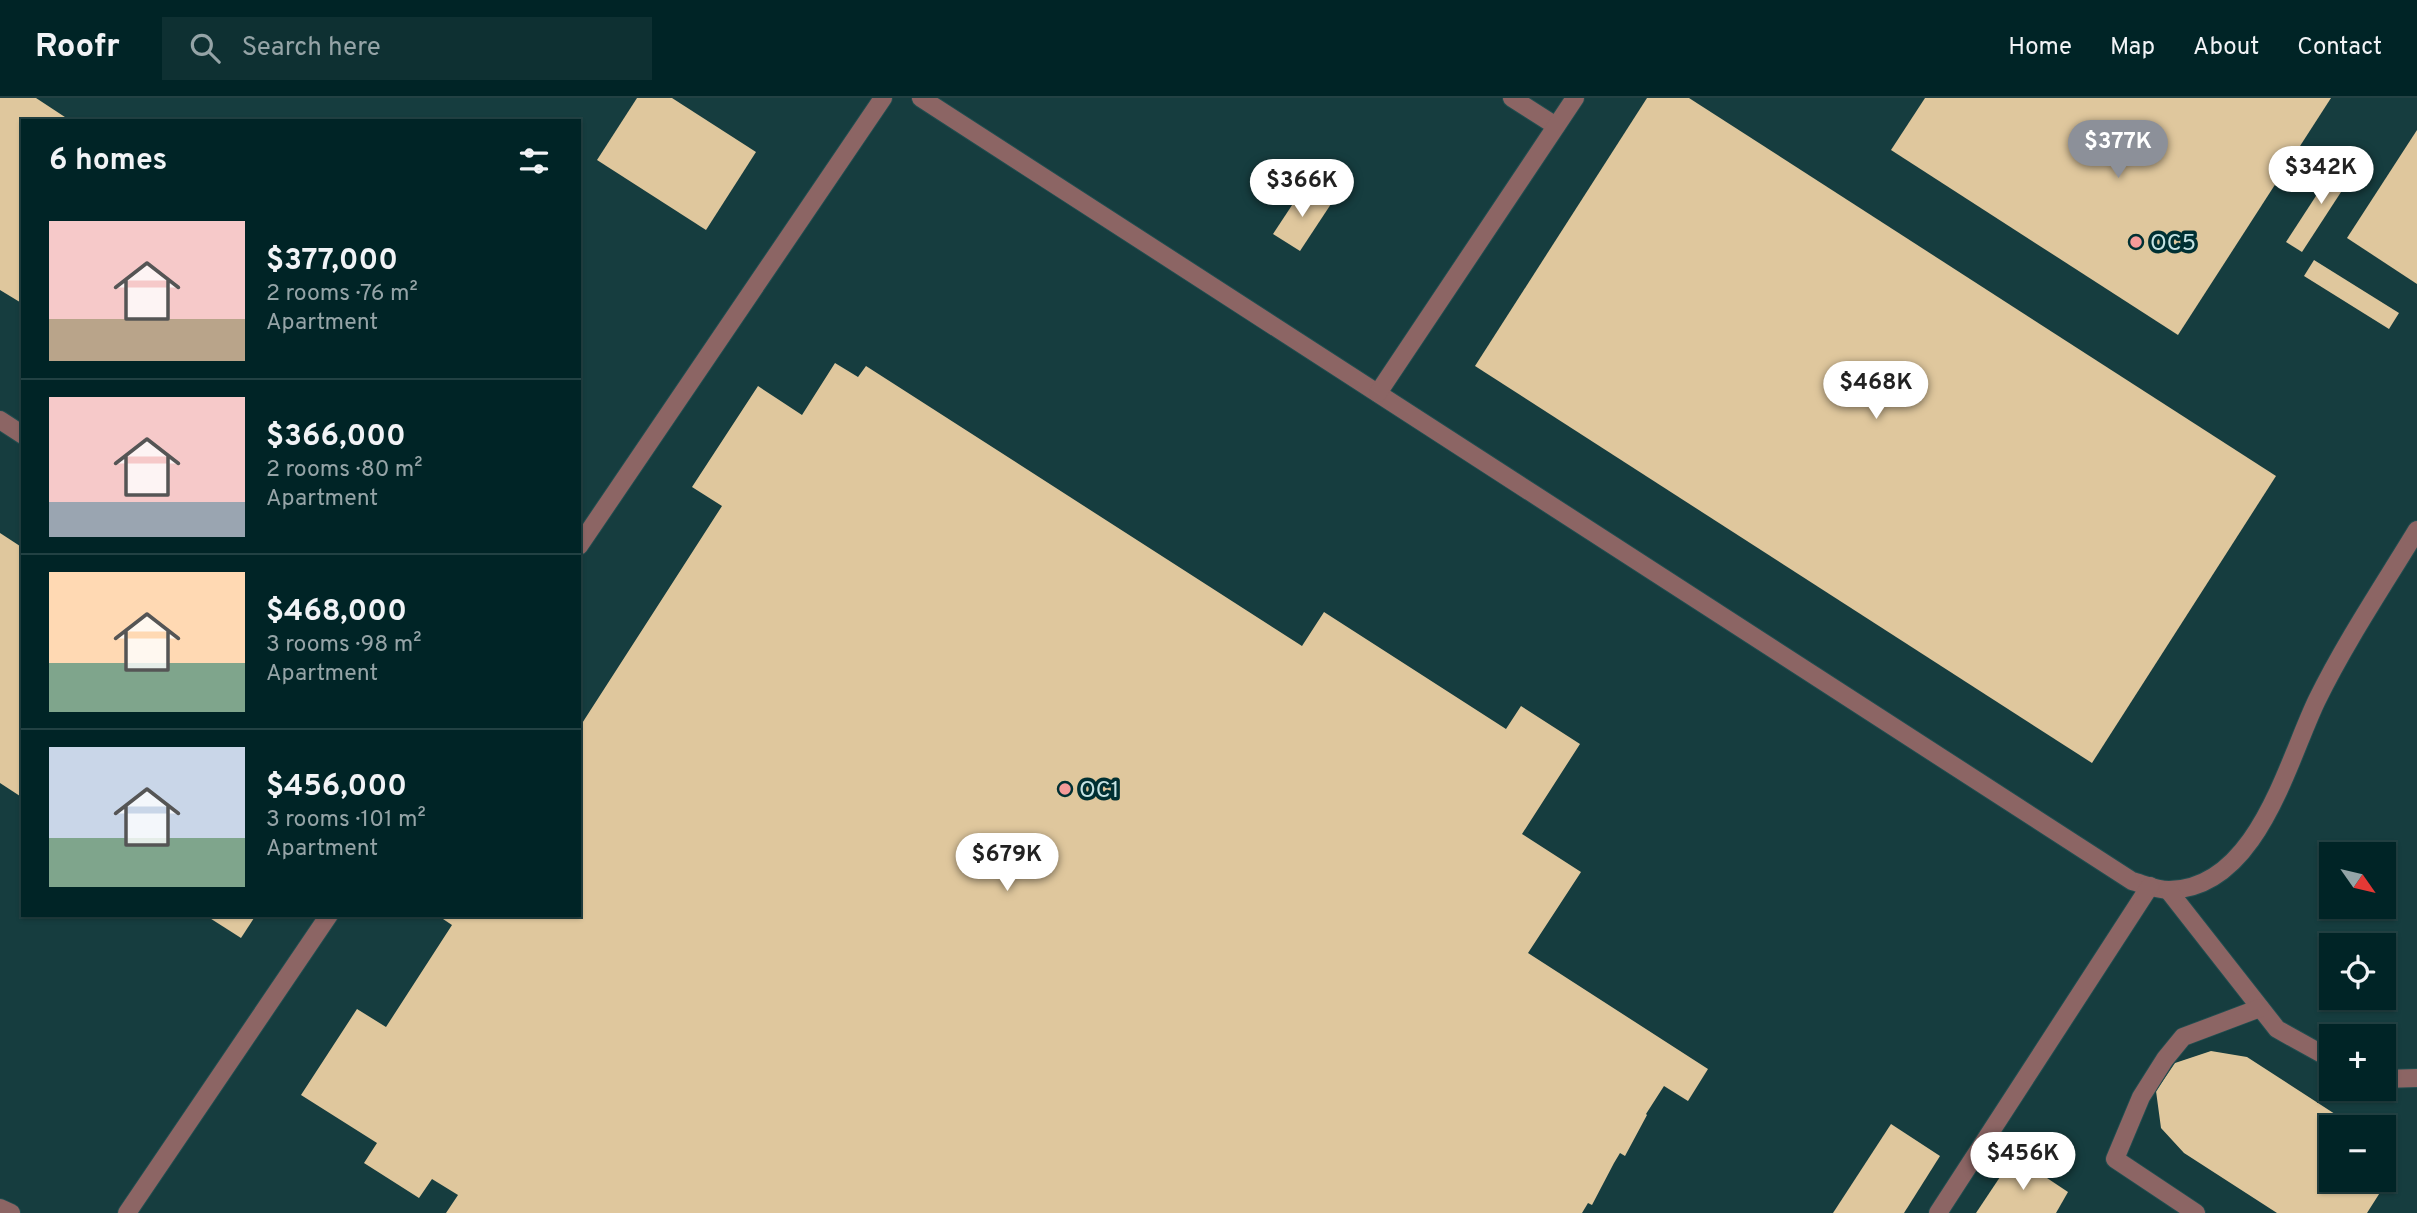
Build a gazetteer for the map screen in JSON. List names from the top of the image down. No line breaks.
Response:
{"places":["OC5","OC1"],"north":"bottom right","page":{"header":"Roofr","search":"Search here","nav":["Home","Map","About","Contact"],"heading":"6 homes","price":["$377K","$342K","$366K","$468K","$679K","$456K"],"list":[{"name":"$377,000","note":"2 rooms · 76 m² · Apartment"},{"name":"$366,000","note":"2 rooms · 80 m² · Apartment"},{"name":"$468,000","note":"3 rooms · 98 m² · Apartment"},{"name":"$456,000","note":"3 rooms · 101 m² · Apartment"}],"map_buttons":["+","−"]}}
